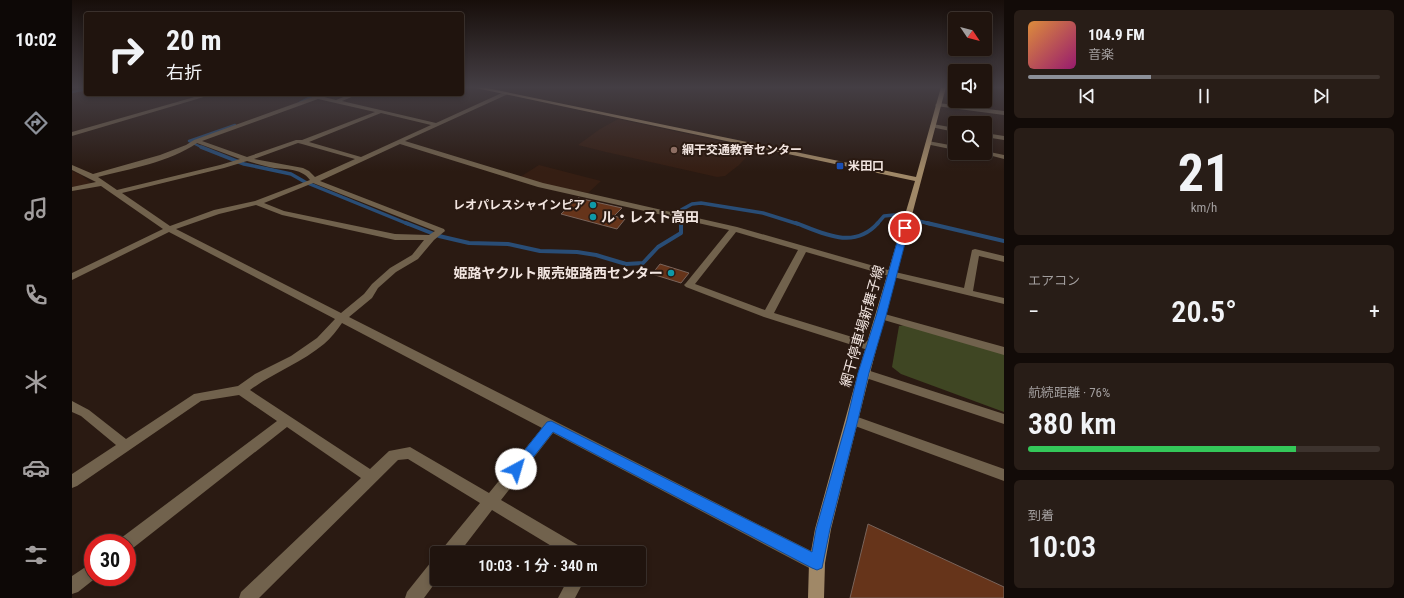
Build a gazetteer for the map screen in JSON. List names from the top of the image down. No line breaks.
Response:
{"streets":{"main road":["網干停車場新舞子線"]},"places":{"other":["網干交通教育センター","レオパレスシャインピア","ル・レスト高田","姫路ヤクルト販売姫路西センター"],"transit":["米田口"]},"north":"bottom right","page":{"tabs":"10:02","turn":["20 m","右折"],"song":["104.9 FM","音楽"],"tile":[["21","km/h"],"エアコン",["航続距離 · 76%","380 km"],["到着","10:03"]],"heat":["−","20.5°","+"],"limit":"30","trip":"10:03 · 1 分 · 340 m"}}
